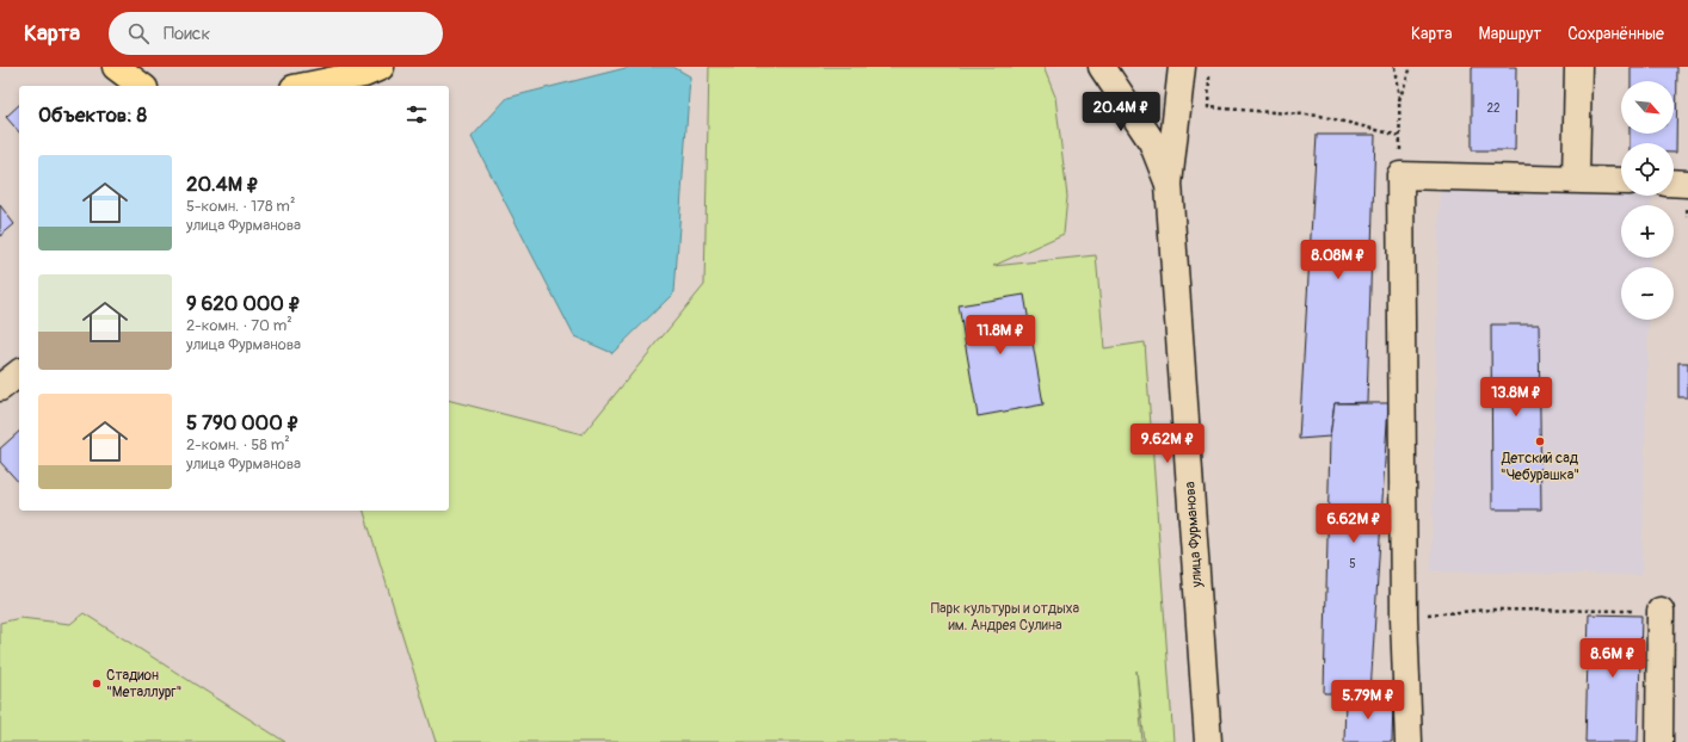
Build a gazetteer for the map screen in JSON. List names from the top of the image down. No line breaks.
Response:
{"streets":{"street":["улица Фурманова"]},"parks":["Парк культуры и отдыха им. Андрея Сулина"],"places":["Детский сад \"Чебурашка\"","Стадион \"Металлург\""],"house_numbers":["22","5"],"north":"bottom right","page":{"header":"Карта","search":"Поиск","nav":["Карта","Маршрут","Сохранённые"],"map_buttons":["+","−"],"heading":"Объектов: 8","price":["20.4M ₽","8.08M ₽","11.8M ₽","13.8M ₽","9.62M ₽","6.62M ₽","8.6M ₽","5.79M ₽"],"list":[{"name":"20.4M ₽","note":"5-комн. · 178 m² · улица Фурманова"},{"name":"9 620 000 ₽","note":"2-комн. · 70 m² · улица Фурманова"},{"name":"5 790 000 ₽","note":"2-комн. · 58 m² · улица Фурманова"}]}}
